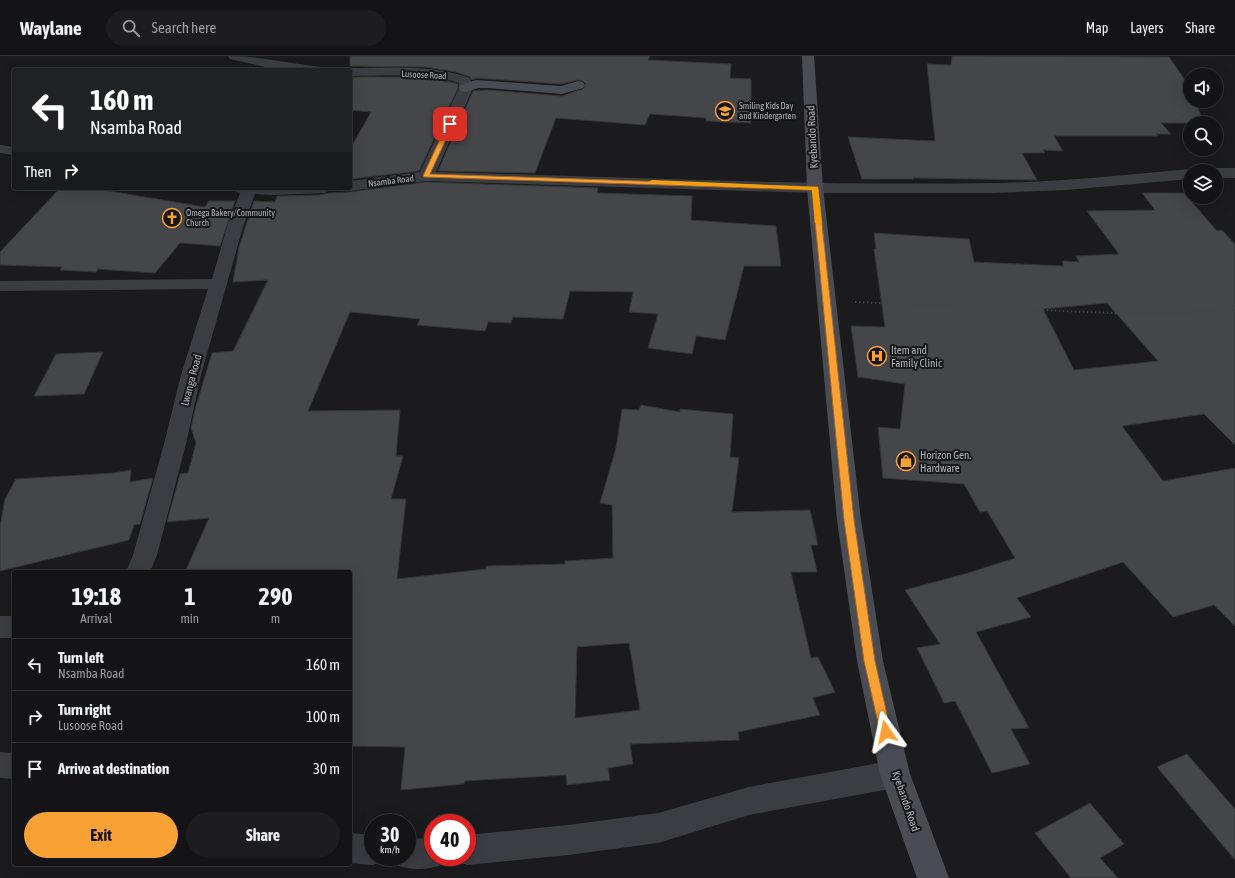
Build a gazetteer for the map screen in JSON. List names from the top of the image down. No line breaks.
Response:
{"streets":{"street":["Lusoose Road","Kyebando Road","Nsamba Road","Lwanga Road"]},"crossings":[["Kyebando Road","Nsamba Road"]],"places":{"school or university":["Smiling Kids Day and Kindergarten"],"church":["Omega Bakery/Community Church"],"hospital":["Item and Family Clinic"],"shop":["Horizon Gen. Hardware"]},"page":{"header":"Waylane","search":"Search here","nav":["Map","Layers","Share"],"turn":["160 m","Nsamba Road"],"then":"Then","eta":["19:18","Arrival","1","min","290","m"],"list":[{"name":"Turn left","note":"Nsamba Road","value":"160 m"},{"name":"Turn right","note":"Lusoose Road","value":"100 m"},{"name":"Arrive at destination","value":"30 m"}],"buttons":["Exit","Share"],"speed":"30 km/h","limit":"40"}}
